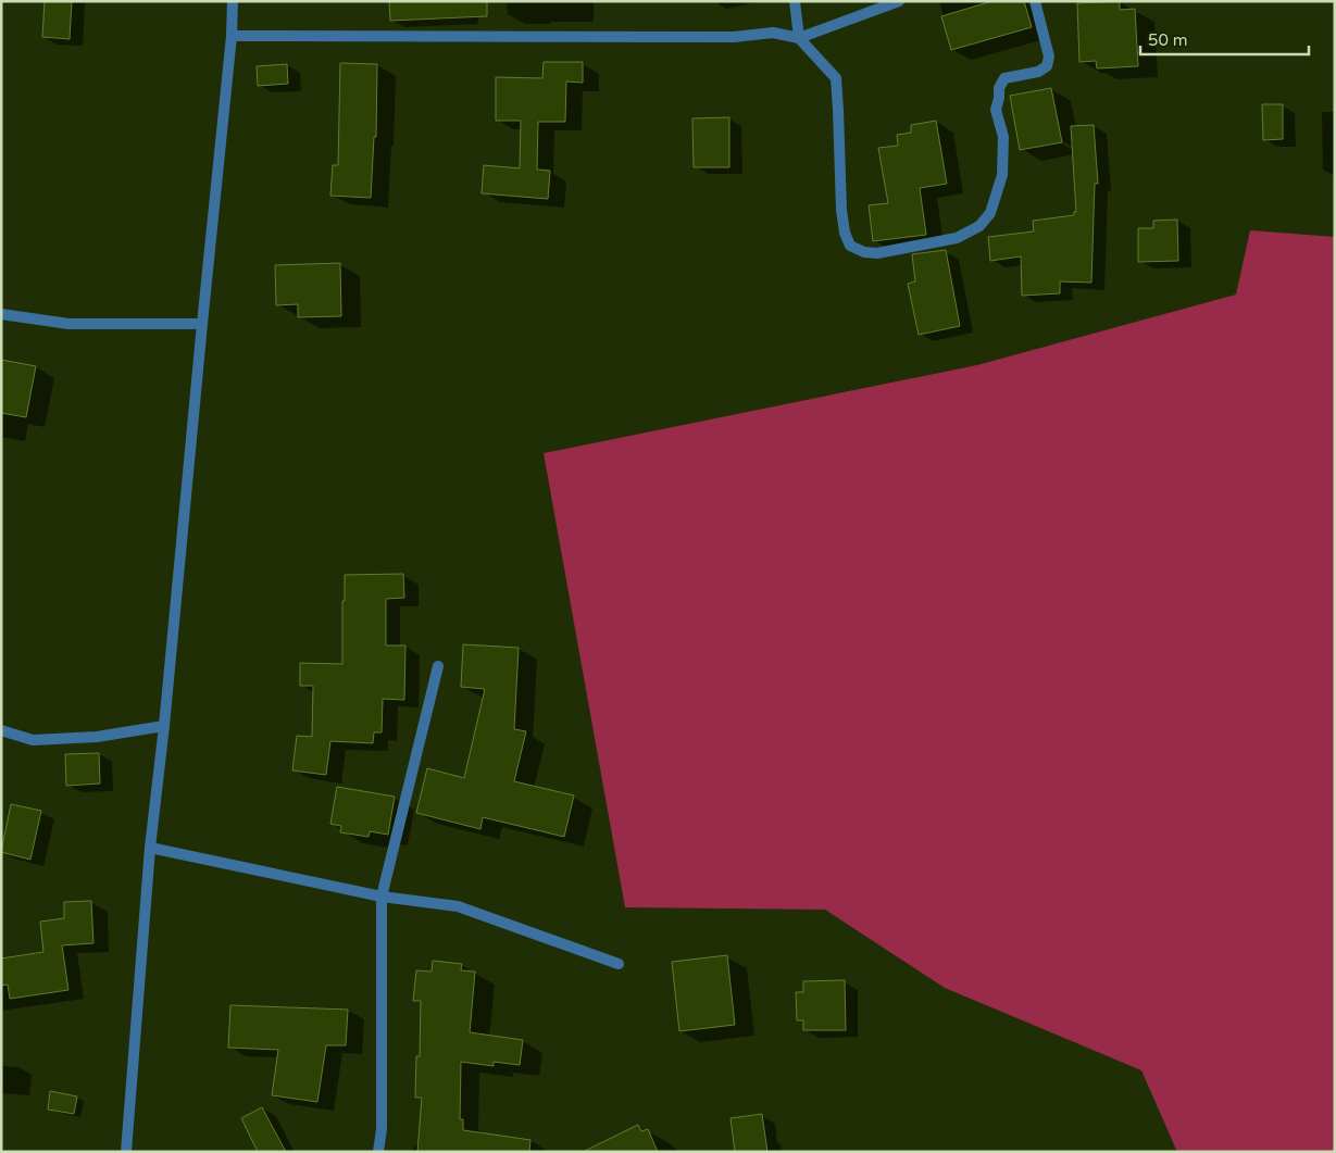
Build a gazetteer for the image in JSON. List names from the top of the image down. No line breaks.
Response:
{"scale_bar":"50 m"}
